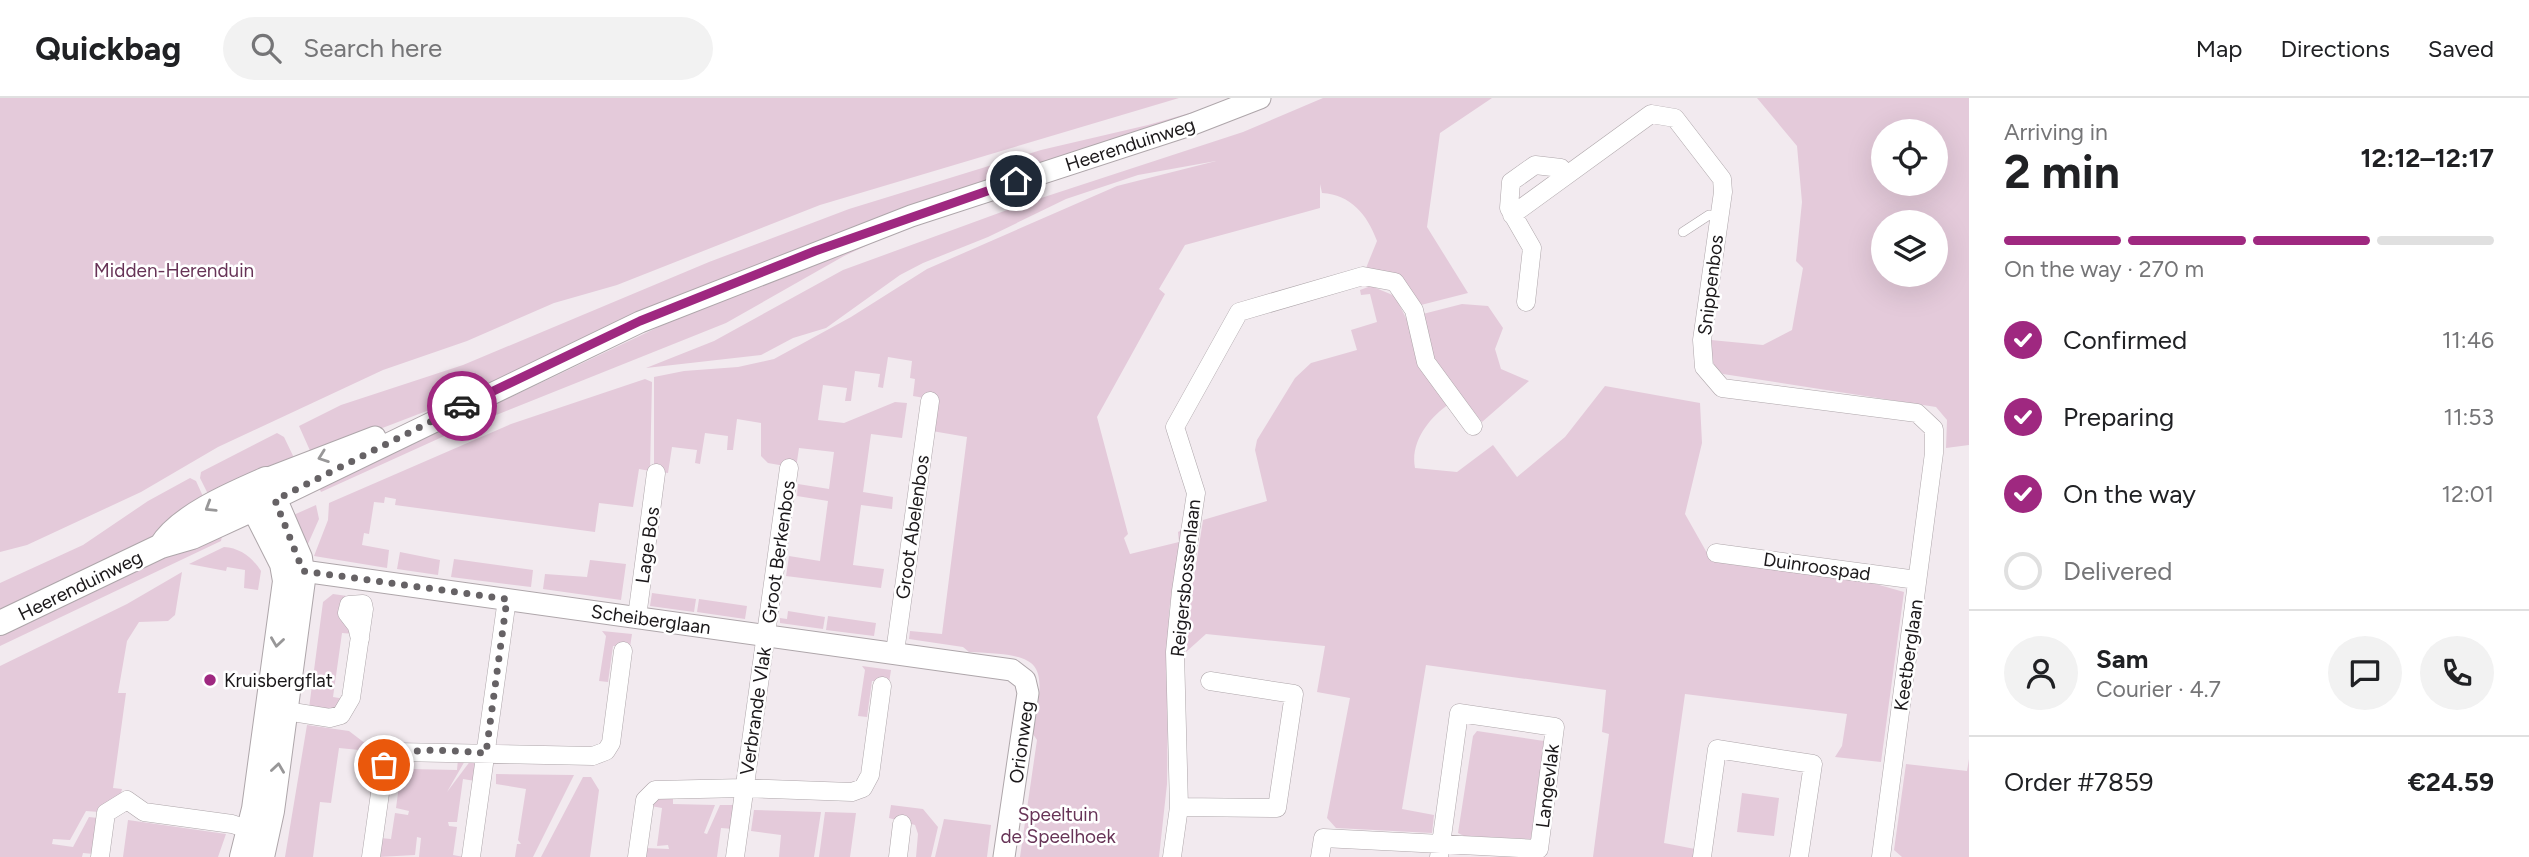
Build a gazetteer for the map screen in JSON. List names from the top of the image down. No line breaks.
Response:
{"streets":{"main road":["Heerenduinweg"],"street":["Snippenbos","Groot Abelenbos","Lage Bos","Groot Berkenbos","Duinroospad","Reigersbossenlaan","Scheiberglaan","Keetberglaan","Verbrande Vlak","Orionweg","Langevlak"]},"crossings":[["Snippenbos","Keetberglaan"],["Groot Abelenbos","Scheiberglaan"],["Lage Bos","Scheiberglaan"],["Groot Berkenbos","Scheiberglaan"],["Groot Berkenbos","Verbrande Vlak"],["Duinroospad","Keetberglaan"],["Scheiberglaan","Verbrande Vlak"],["Scheiberglaan","Orionweg"]],"parks":["Midden-Herenduin","Speeltuin de Speelhoek"],"places":["Kruisbergflat"],"page":{"header":"Quickbag","search":"Search here","nav":["Map","Directions","Saved"],"heading":["2 min","Arriving in","12:12–12:17"],"panel":["Sam","Courier · 4.7","Order #7859","€24.59"],"bar":"On the way · 270 m","list":[["Confirmed","11:46"],["Preparing","11:53"],["On the way","12:01"],"Delivered"]}}
